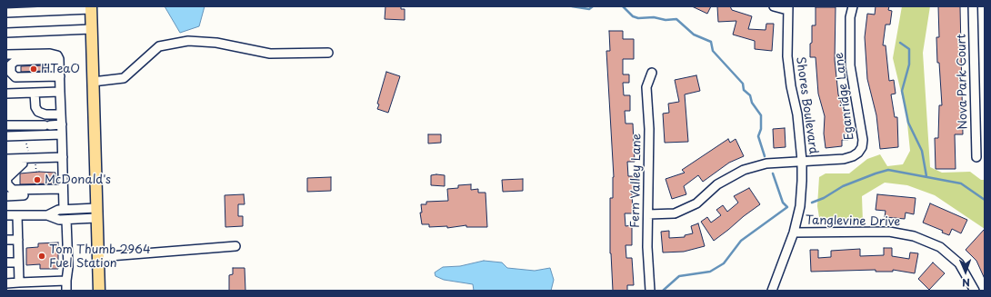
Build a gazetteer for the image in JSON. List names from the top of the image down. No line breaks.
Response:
{"streets":{"street":["Nova Park Court","Eganridge Lane","Shores Boulevard","Fern Valley Lane","Tanglevine Drive"]},"crossings":[["Eganridge Lane","Shores Boulevard"],["Eganridge Lane","Fern Valley Lane"],["Shores Boulevard","Tanglevine Drive"]],"places":["HTeaO","McDonald's","Tom Thumb 2964 Fuel Station"],"north":"bottom"}
